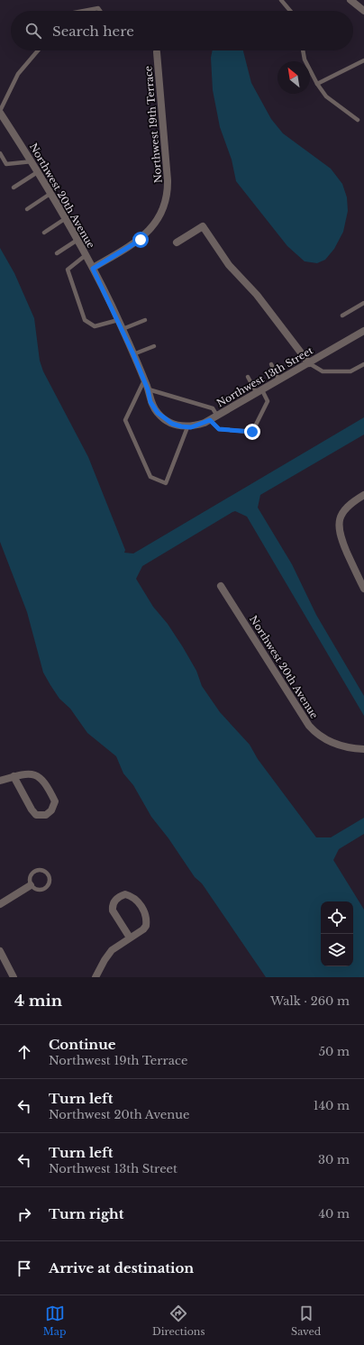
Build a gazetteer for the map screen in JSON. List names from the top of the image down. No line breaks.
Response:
{"streets":{"street":["Northwest 19th Terrace","Northwest 20th Avenue","Northwest 13th Street"]},"crossings":[["Northwest 19th Terrace","Northwest 20th Avenue"],["Northwest 20th Avenue","Northwest 13th Street"]],"north":"top left","page":{"search":"Search here","heading":["4 min","Walk · 260 m"],"list":[["Continue","Northwest 19th Terrace","50 m"],["Turn left","Northwest 20th Avenue","140 m"],["Turn left","Northwest 13th Street","30 m"],["Turn right","40 m"],"Arrive at destination"],"nav":["Map","Directions","Saved"]}}
